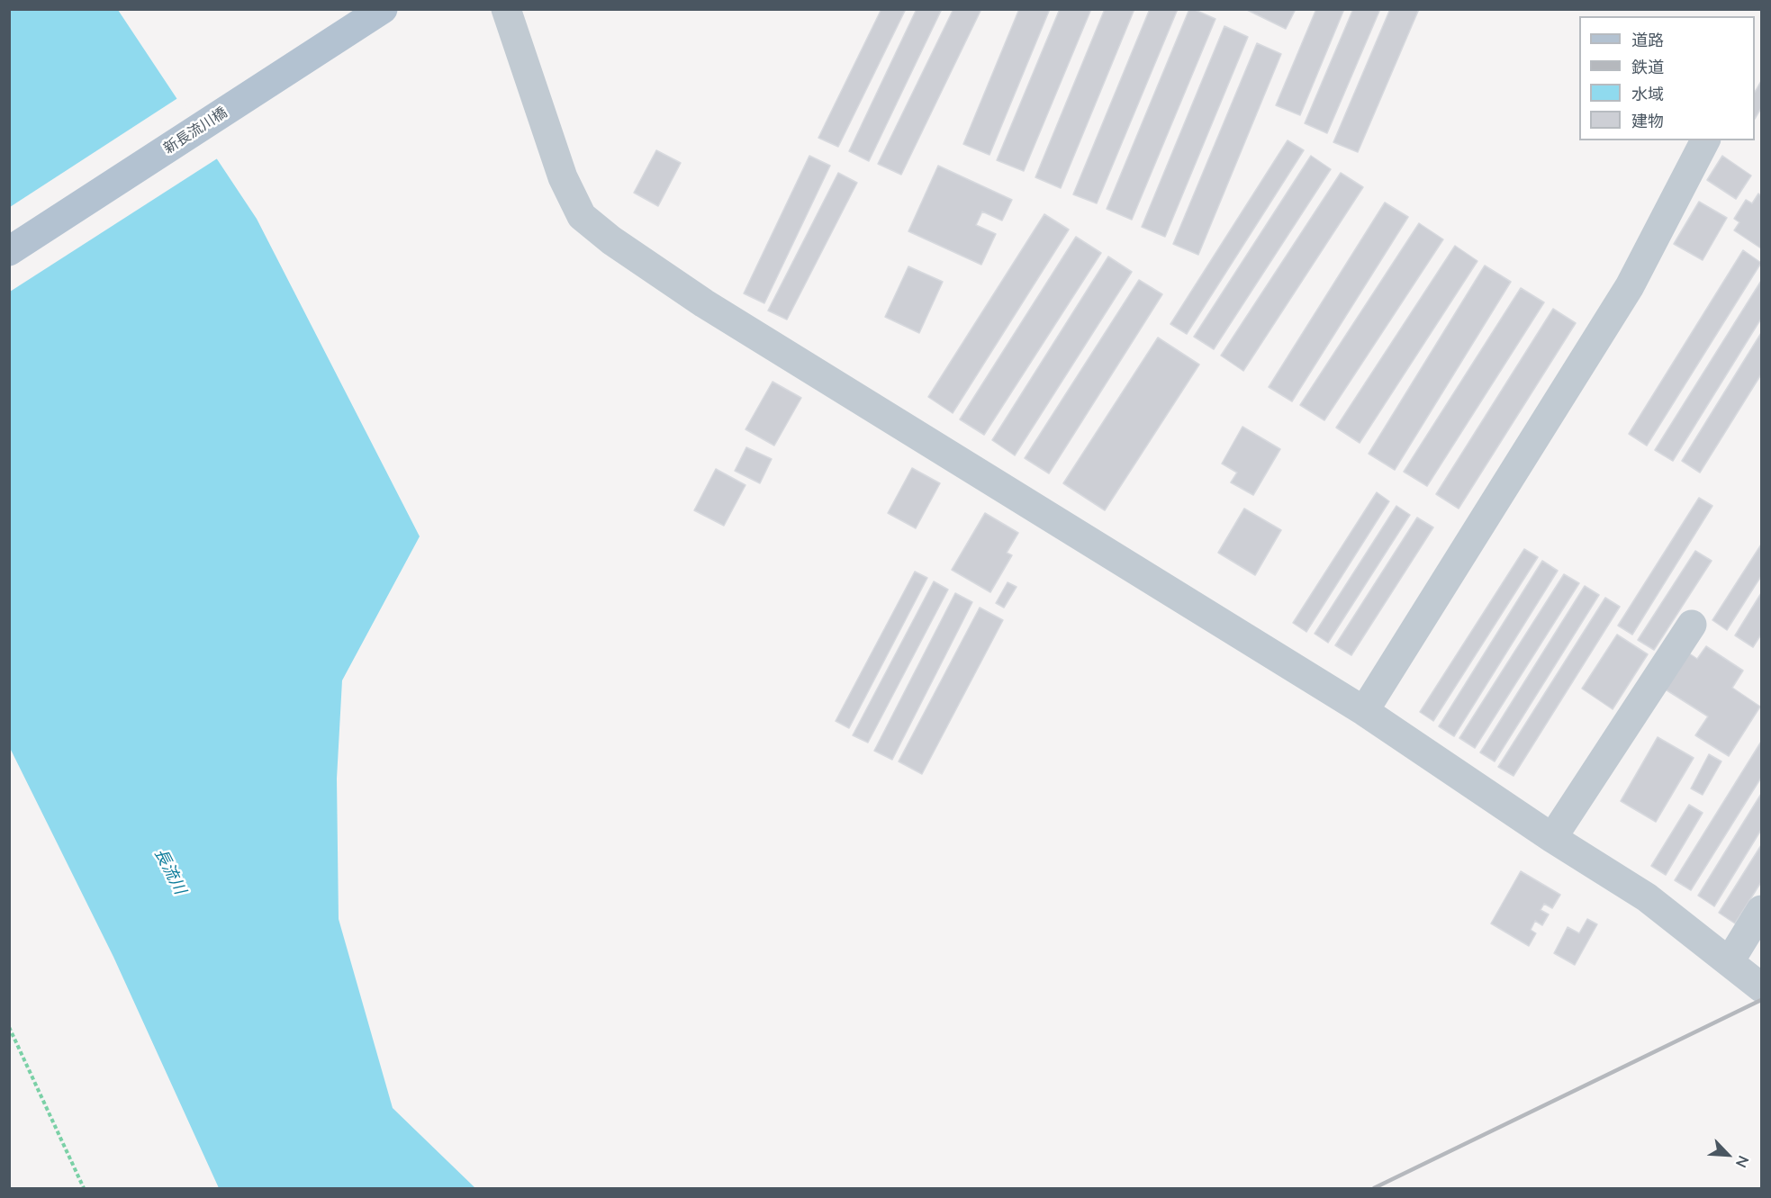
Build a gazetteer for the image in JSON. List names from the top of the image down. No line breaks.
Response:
{"streets":{"main road":["新長流川橋"]},"water":["長流川"],"legend":["道路","鉄道","水域","建物"],"north":"bottom right"}
